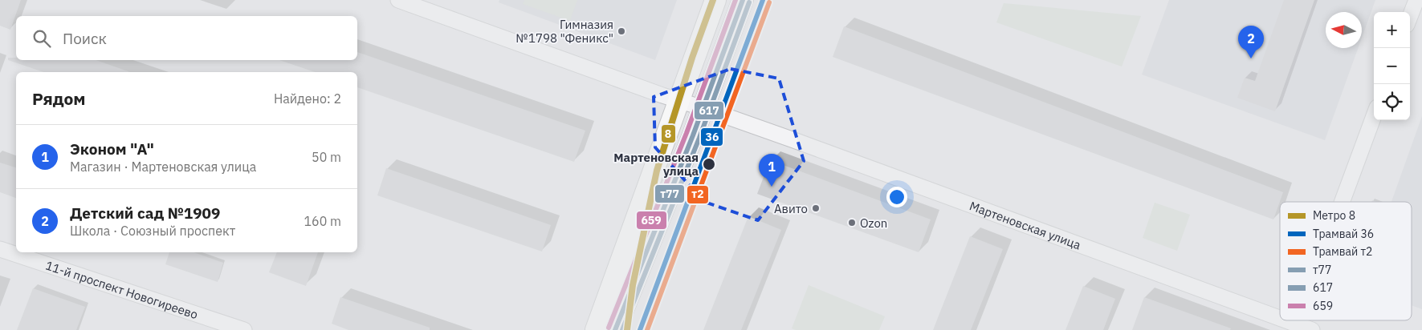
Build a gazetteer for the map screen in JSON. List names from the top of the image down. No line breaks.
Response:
{"streets":{"street":["Мартеновская улица","11-й проспект Новогиреево"]},"places":["Гимназия №1798 \"Феникс\"","Мартеновская улица","Авито","Ozon"],"lines":["metro line 8","tram line 36","transit line т77","transit line 659","tram line т2","transit line 617"],"legend":["Метро 8","Трамвай 36","Трамвай т2","т77","617","659"],"north":"left","page":{"map_buttons":["+","−"],"search":"Поиск","pins":["2","1"],"heading":["Рядом","Найдено: 2"],"list":[{"mark":"1","name":"Эконом \"А\"","note":"Магазин · Мартеновская улица","value":"50 m"},{"mark":"2","name":"Детский сад №1909","note":"Школа · Союзный проспект","value":"160 m"}]}}
